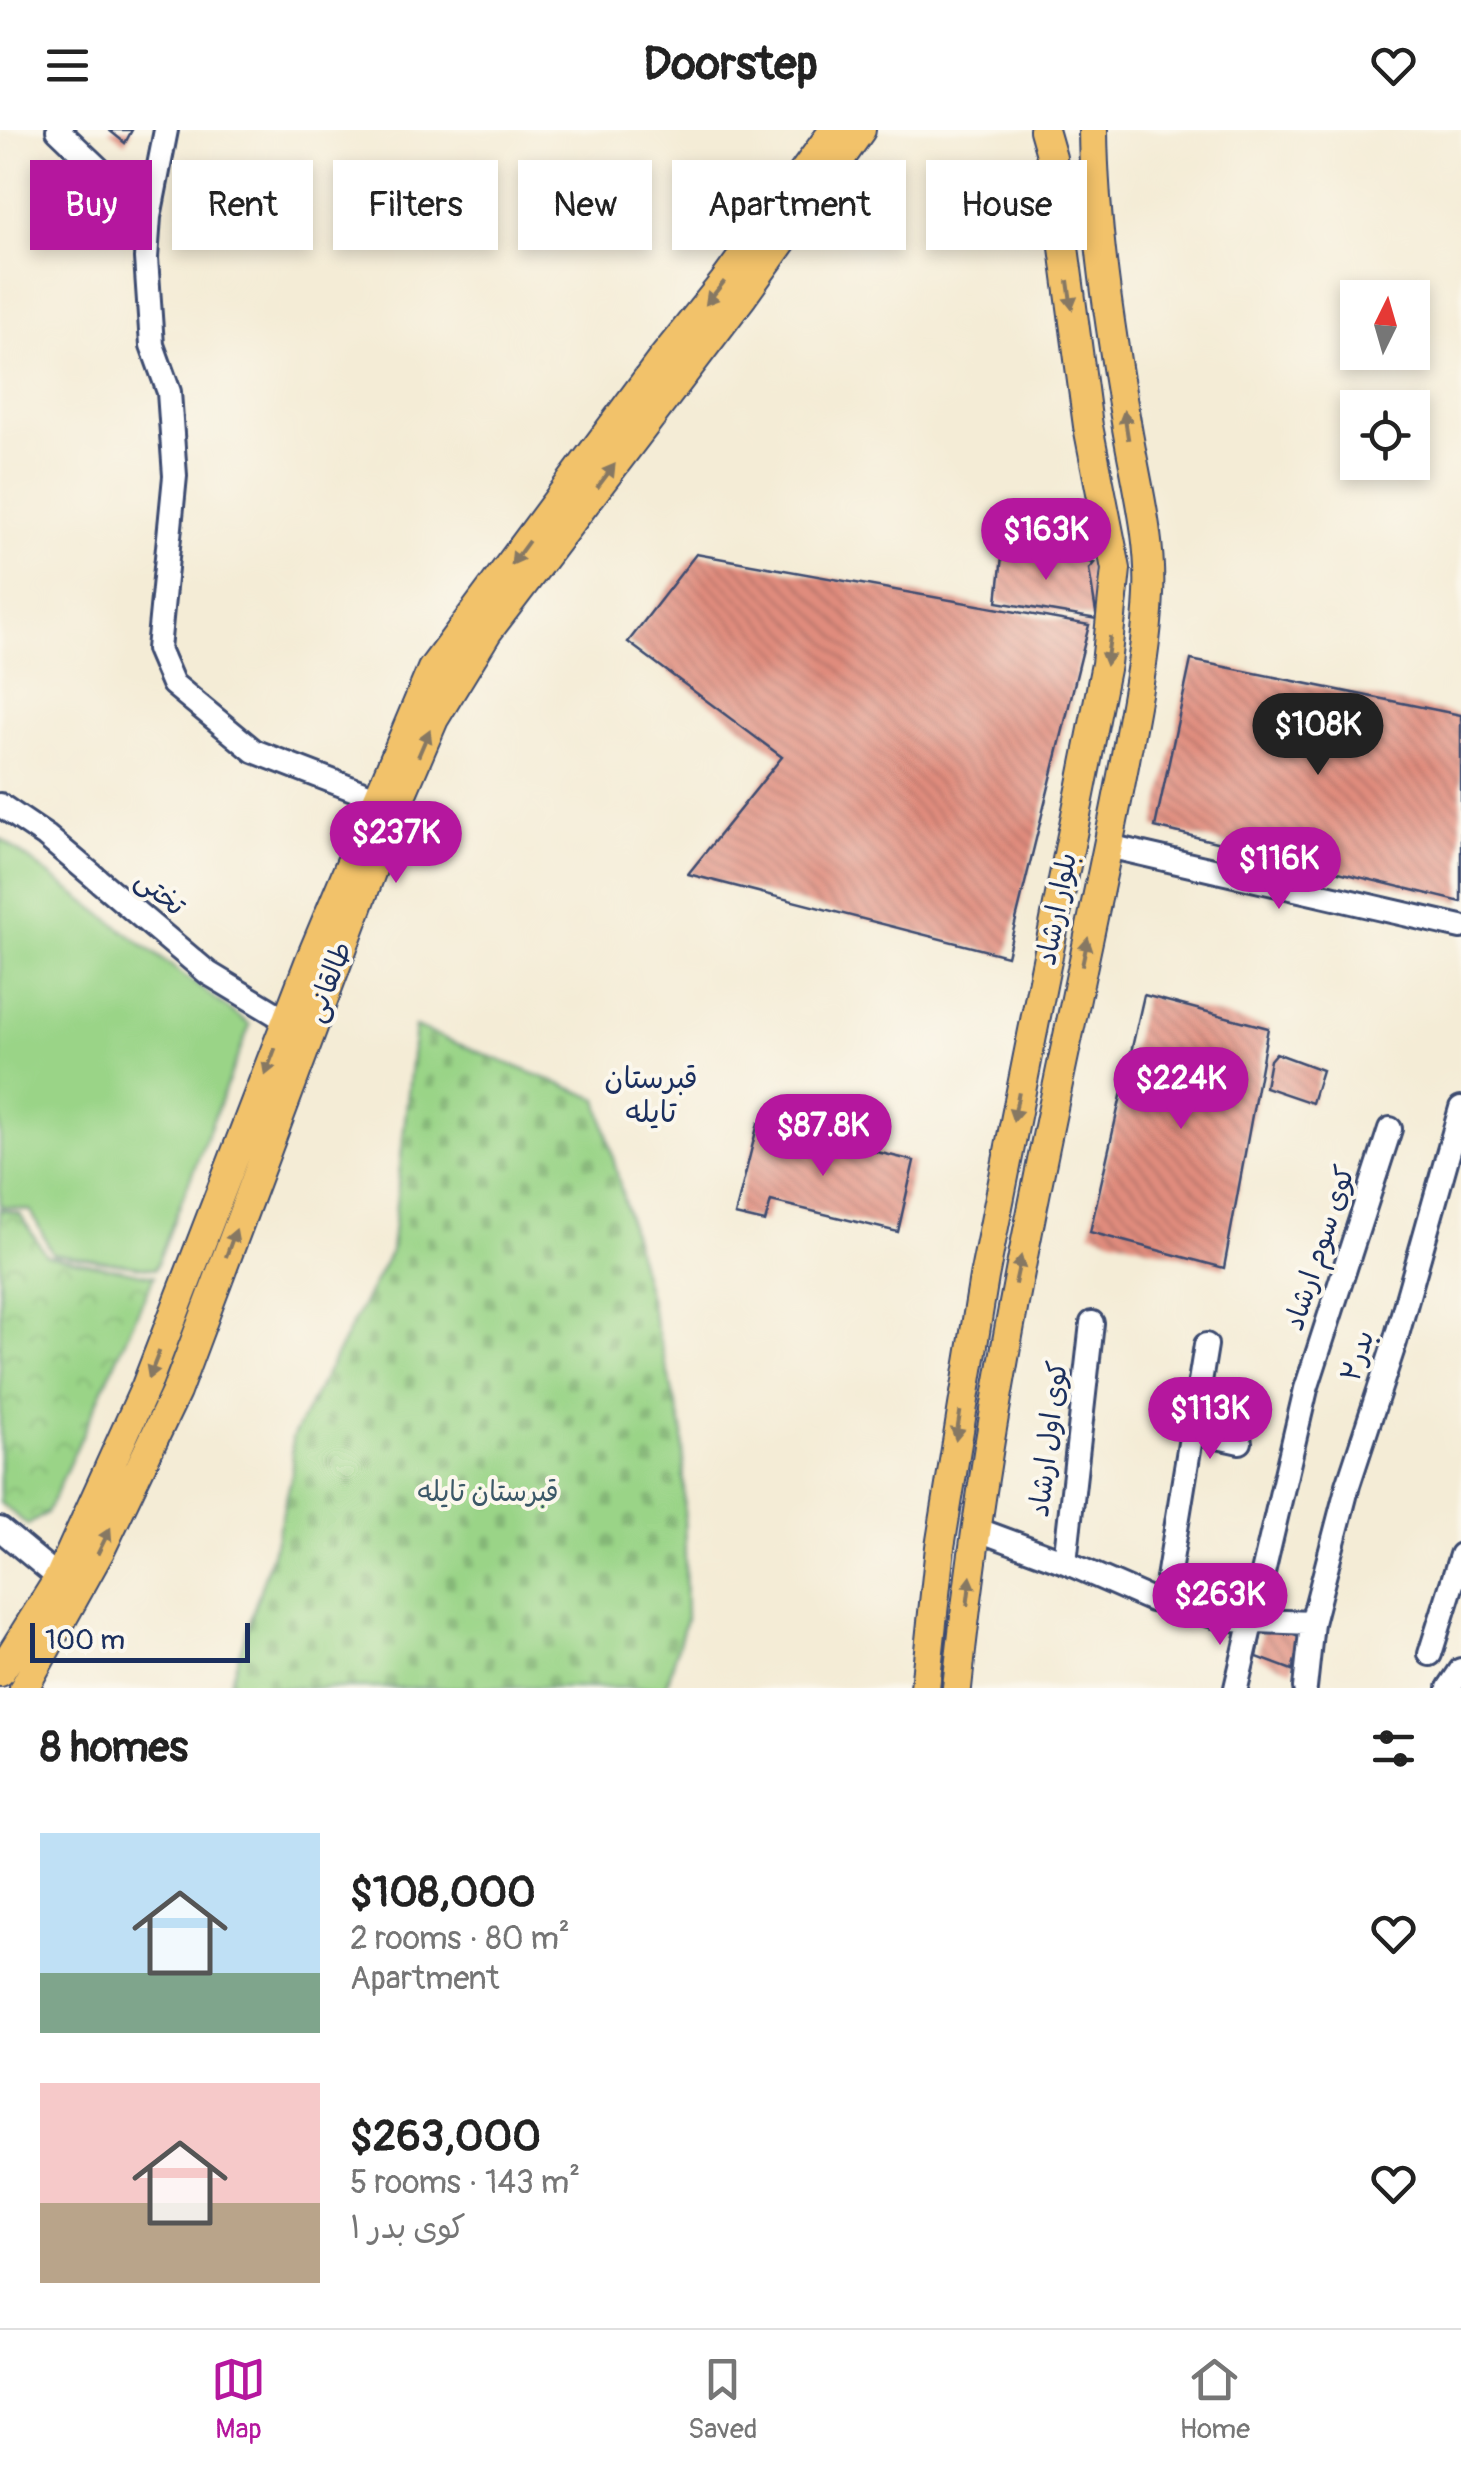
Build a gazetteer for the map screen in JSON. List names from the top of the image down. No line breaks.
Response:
{"streets":{"main road":["بلوار ارشاد","طالقانی"],"street":["تختی","کوی سوم ارشاد","بدر۲","کوی اول ارشاد"]},"crossings":[["تختی","طالقانی"]],"districts":["قبرستان تایله"],"parks":["قبرستان تایله"],"scale_bar":"100 m","north":"top","page":{"header":"Doorstep","chip":["Buy","Rent","Filters","New","Apartment","House"],"price":["$163K","$108K","$237K","$116K","$224K","$87.8K","$113K","$263K"],"scale":"100 m","heading":"8 homes","list":[{"name":"$108,000","note":"2 rooms · 80 m² · Apartment"},{"name":"$263,000","note":"5 rooms · 143 m² · کوی بدر ۱"}],"tabs":["Map","Saved","Home"]}}
